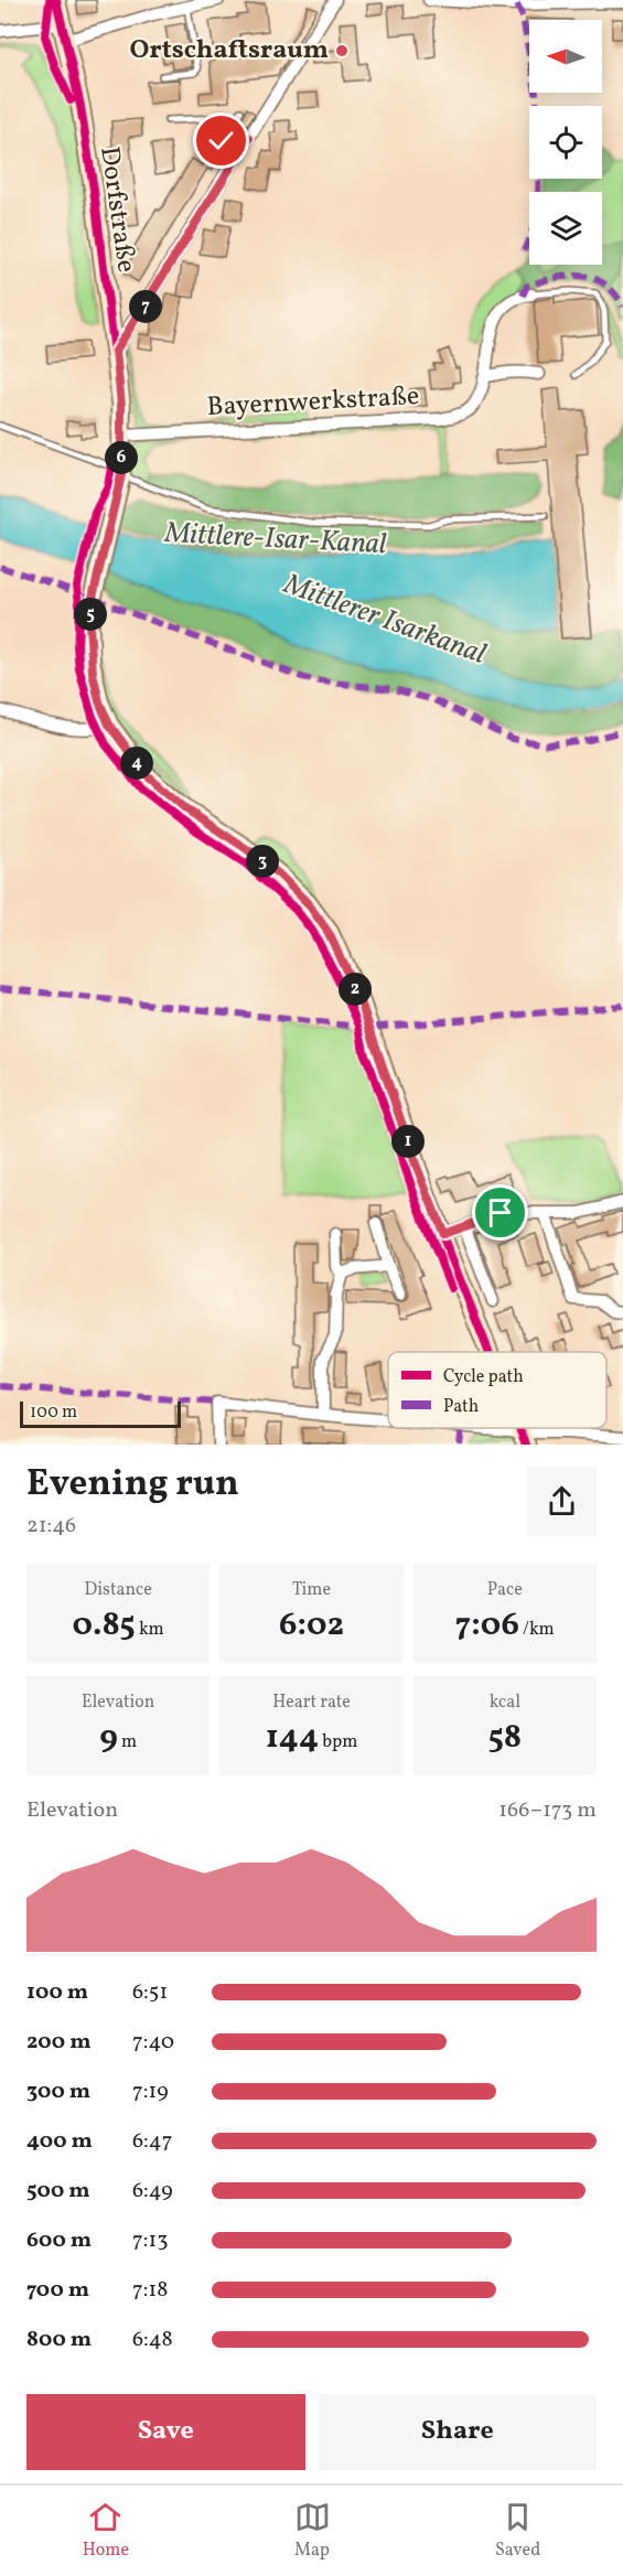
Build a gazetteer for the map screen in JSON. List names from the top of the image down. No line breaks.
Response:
{"streets":{"street":["Dorfstraße","Bayernwerkstraße"]},"crossings":[["Dorfstraße","Bayernwerkstraße"]],"water":["Mittlere-Isar-Kanal","Mittlerer Isarkanal"],"places":["Ortschaftsraum"],"legend":["Cycle path","Path"],"scale_bar":"100 m","north":"left","page":{"pins":["7","6","5","4","3","2","1"],"scale":"100 m","heading":["Evening run","21:46"],"stats":[["Distance","0.85 km"],["Time","6:02"],["Pace","7:06 /km"],["Elevation","9 m"],["Heart rate","144 bpm"],["kcal","58"]],"chart":["Elevation","166–173 m"],"list":[{"name":"100 m","note":"6:51"},{"name":"200 m","note":"7:40"},{"name":"300 m","note":"7:19"},{"name":"400 m","note":"6:47"},{"name":"500 m","note":"6:49"},{"name":"600 m","note":"7:13"},{"name":"700 m","note":"7:18"},{"name":"800 m","note":"6:48"}],"buttons":["Save","Share"],"tabs":["Home","Map","Saved"]}}
